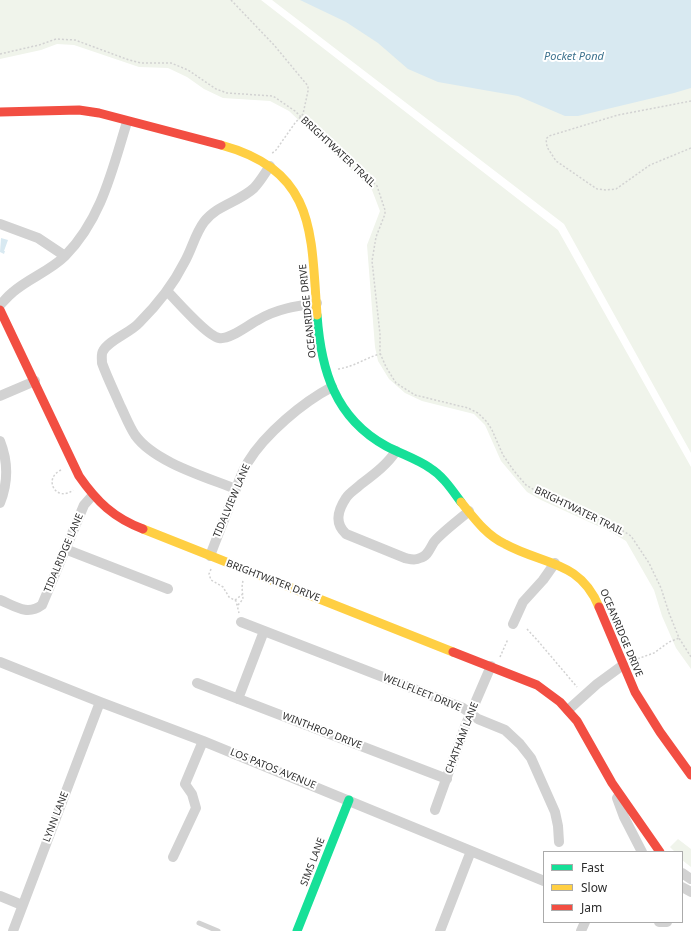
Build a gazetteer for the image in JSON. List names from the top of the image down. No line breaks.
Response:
{"streets":{"street":["OCEANRIDGE DRIVE","TIDALVIEW LANE","TIDALRIDGE LANE","BRIGHTWATER DRIVE","WELLFLEET DRIVE","WINTHROP DRIVE","CHATHAM LANE","LOS PATOS AVENUE","LYNN LANE","SIMS LANE"],"path":["BRIGHTWATER TRAIL"]},"crossings":[["OCEANRIDGE DRIVE","TIDALVIEW LANE"],["TIDALVIEW LANE","BRIGHTWATER DRIVE"],["TIDALRIDGE LANE","BRIGHTWATER DRIVE"],["BRIGHTWATER DRIVE","CHATHAM LANE"],["WELLFLEET DRIVE","CHATHAM LANE"],["WINTHROP DRIVE","CHATHAM LANE"],["LOS PATOS AVENUE","LYNN LANE"],["LOS PATOS AVENUE","SIMS LANE"]],"water":["Pocket Pond"],"legend":["Fast","Slow","Jam"]}
